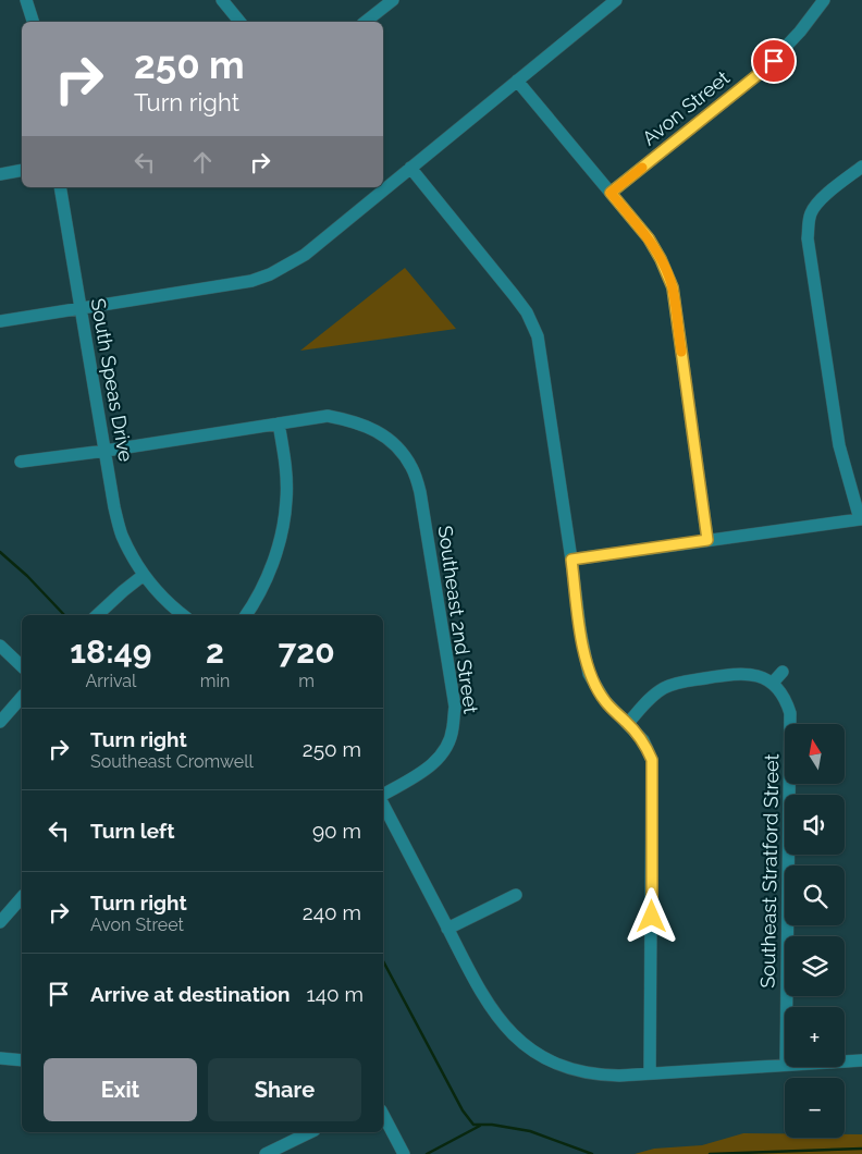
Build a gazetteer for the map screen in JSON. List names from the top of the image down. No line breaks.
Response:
{"streets":{"street":["Avon Street","South Speas Drive","Southeast 2nd Street","Southeast Stratford Street"]},"crossings":[["South Speas Drive","Southeast 2nd Street"]],"north":"top","page":{"turn":["250 m","Turn right"],"eta":["18:49","Arrival","2","min","720","m"],"list":[{"name":"Turn right","note":"Southeast Cromwell","value":"250 m"},{"name":"Turn left","value":"90 m"},{"name":"Turn right","note":"Avon Street","value":"240 m"},{"name":"Arrive at destination","value":"140 m"}],"map_buttons":["+","−"],"buttons":["Exit","Share"]}}
